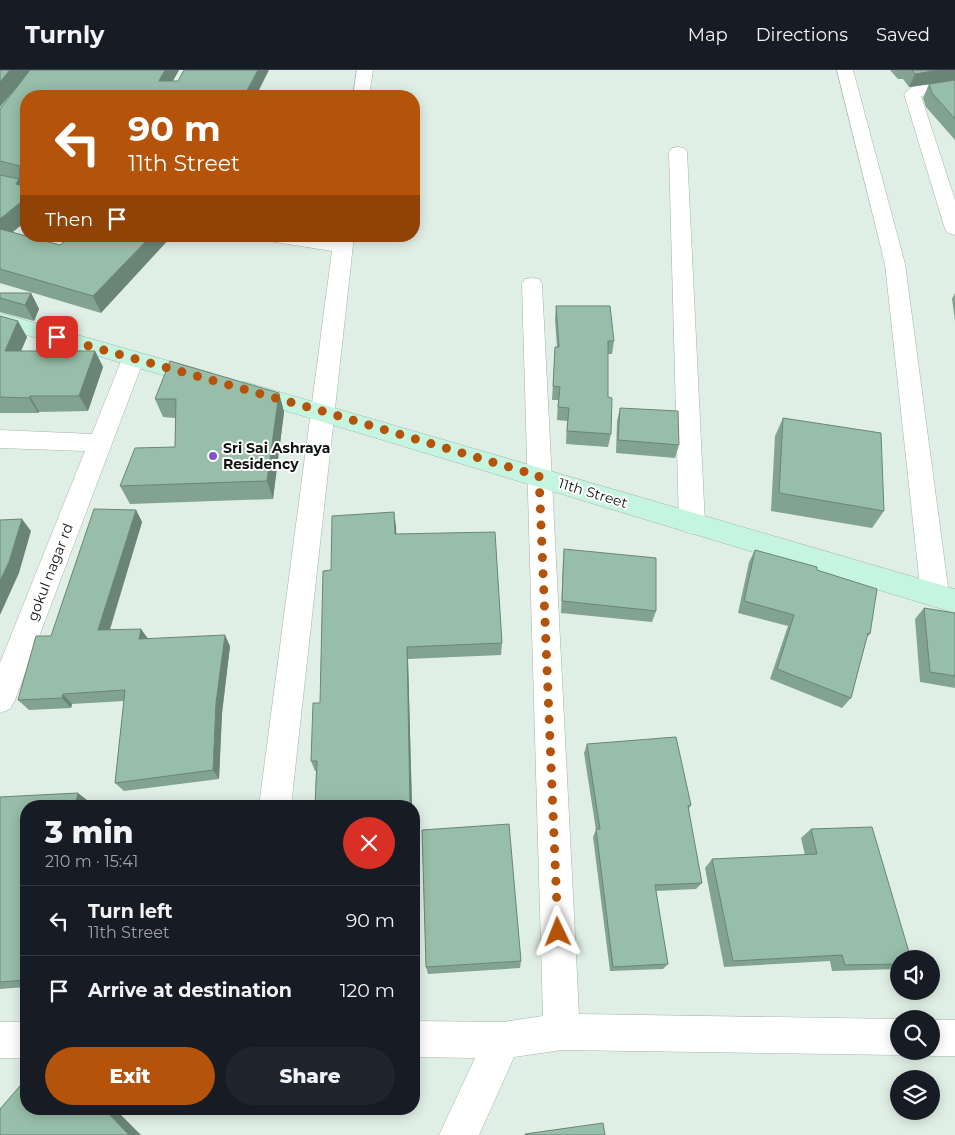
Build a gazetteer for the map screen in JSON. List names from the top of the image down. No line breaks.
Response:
{"streets":{"street":["11th Street","gokul nagar rd"]},"crossings":[["11th Street","gokul nagar rd"]],"places":["Sri Sai Ashraya Residency"],"page":{"header":"Turnly","nav":["Map","Directions","Saved"],"turn":["90 m","11th Street"],"then":"Then","heading":["3 min","210 m · 15:41"],"list":[{"name":"Turn left","note":"11th Street","value":"90 m"},{"name":"Arrive at destination","value":"120 m"}],"buttons":["Exit","Share"]}}
